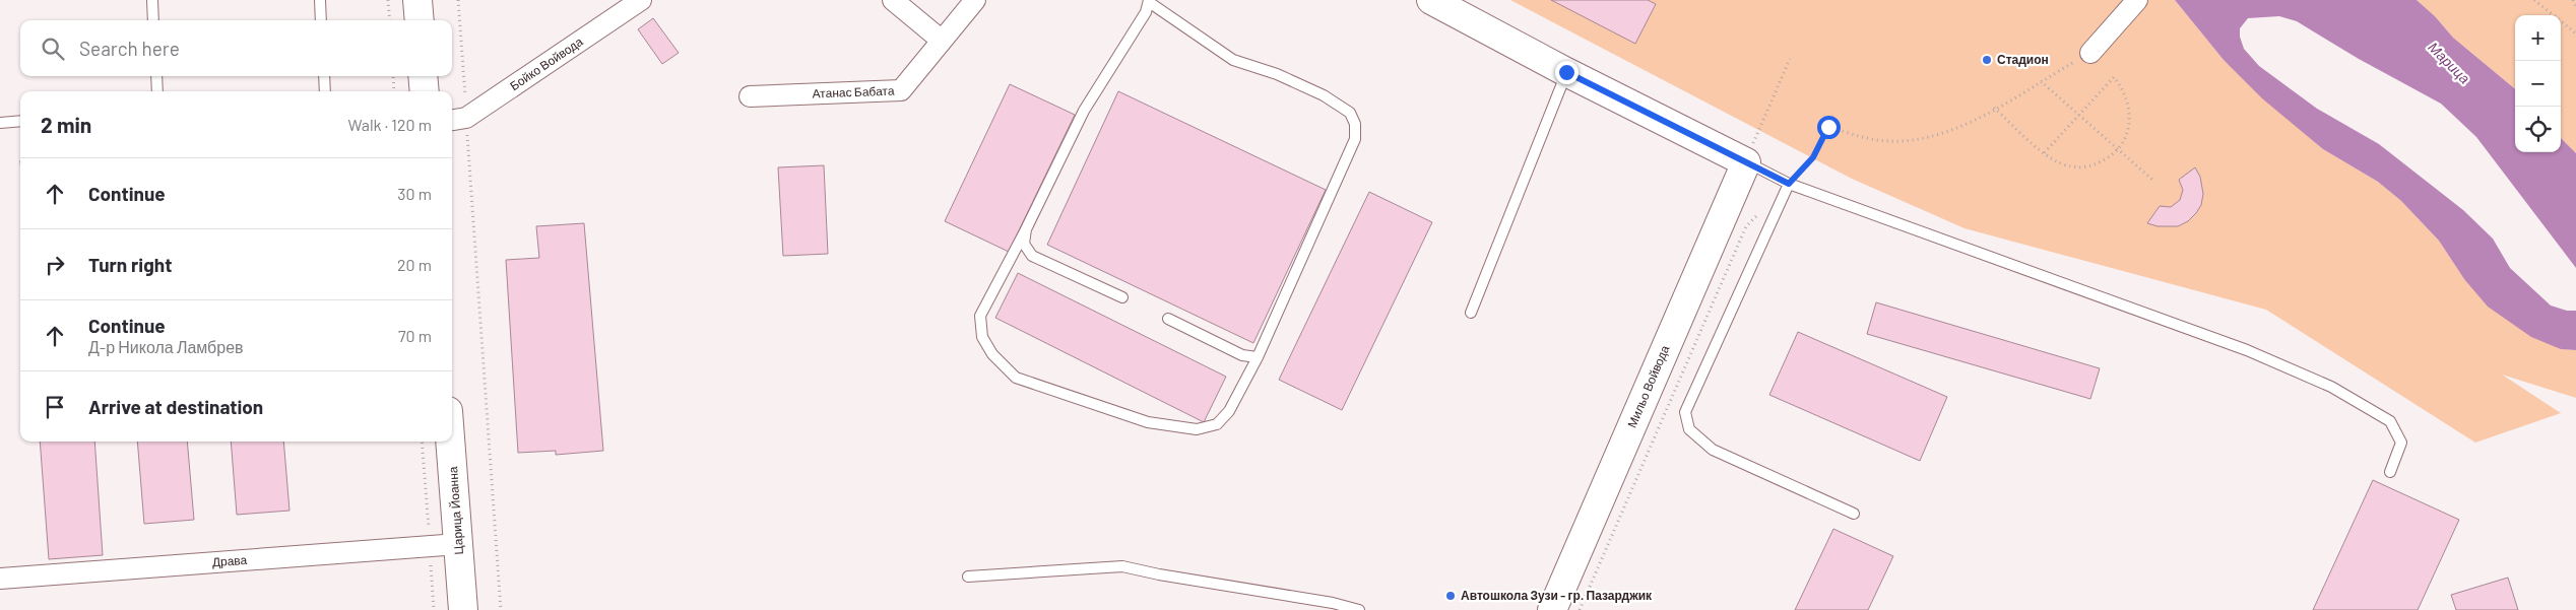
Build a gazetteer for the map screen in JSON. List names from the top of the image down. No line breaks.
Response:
{"streets":{"street":["Бойко Войвода","Атанас Бабата","Мильо Войвода","Царица Йоанна","Драва"]},"crossings":[["Царица Йоанна","Драва"]],"water":["Марица"],"places":["Стадион","Автошкола Зузи - гр. Пазарджик"],"page":{"map_buttons":["+","−"],"search":"Search here","heading":["2 min","Walk · 120 m"],"list":[["Continue","30 m"],["Turn right","20 m"],["Continue","Д-р Никола Ламбрев","70 m"],"Arrive at destination"]}}
